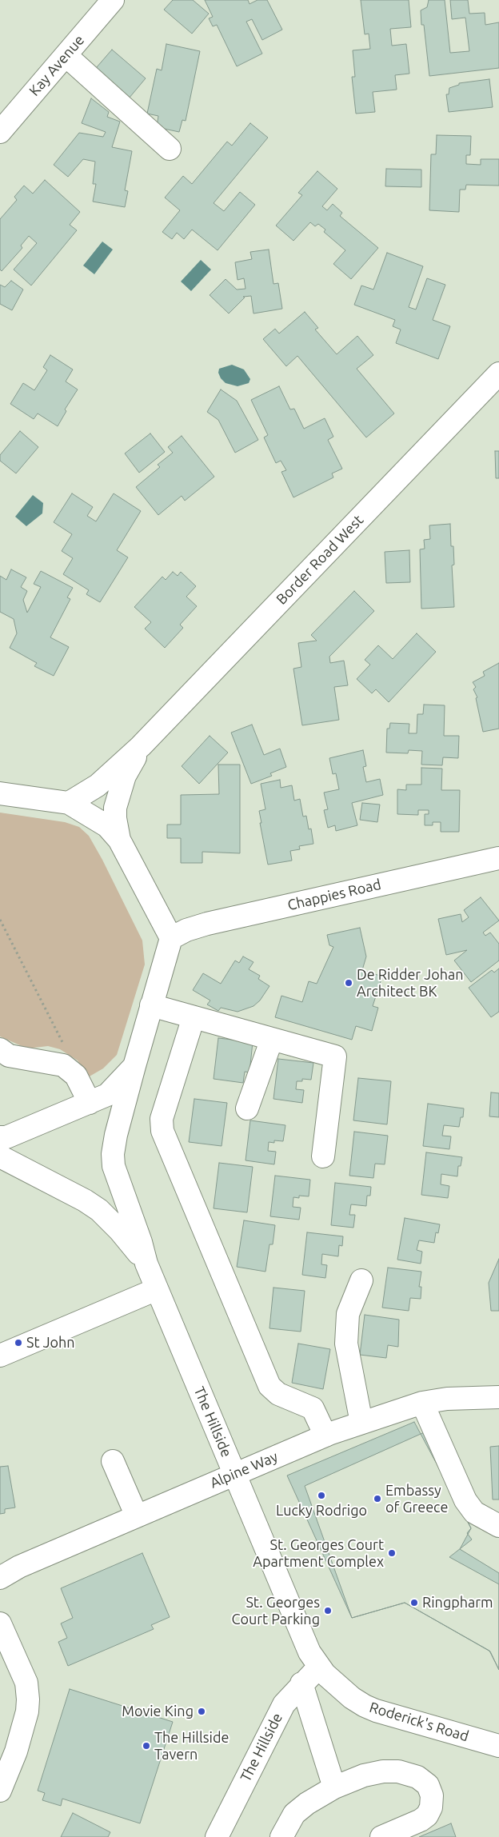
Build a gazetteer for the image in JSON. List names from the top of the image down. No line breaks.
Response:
{"streets":{"street":["Kay Avenue","Border Road West","Chappies Road","The Hillside","Alpine Way","Roderick's Road"]},"crossings":[["Chappies Road","The Hillside"],["The Hillside","Alpine Way"],["The Hillside","Roderick's Road"]],"places":["De Ridder Johan Architect BK","St John","Lucky Rodrigo","Embassy of Greece","St. Georges Court Apartment Complex","Ringpharm","St. Georges Court Parking","Movie King","The Hillside Tavern"]}
